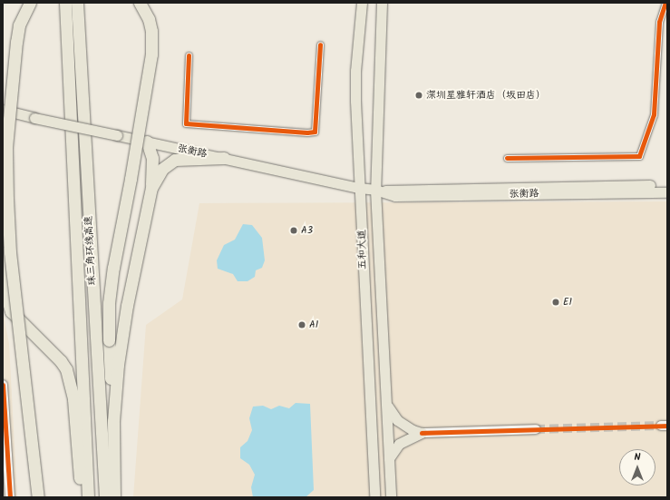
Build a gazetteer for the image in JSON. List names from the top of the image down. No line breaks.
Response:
{"streets":{"highway":["珠三角环线高速"],"main road":["张衡路","五和大道"]},"crossings":[["张衡路","五和大道"]],"places":["深圳星雅轩酒店（坂田店）","A3","E1","A1"],"north":"top"}
